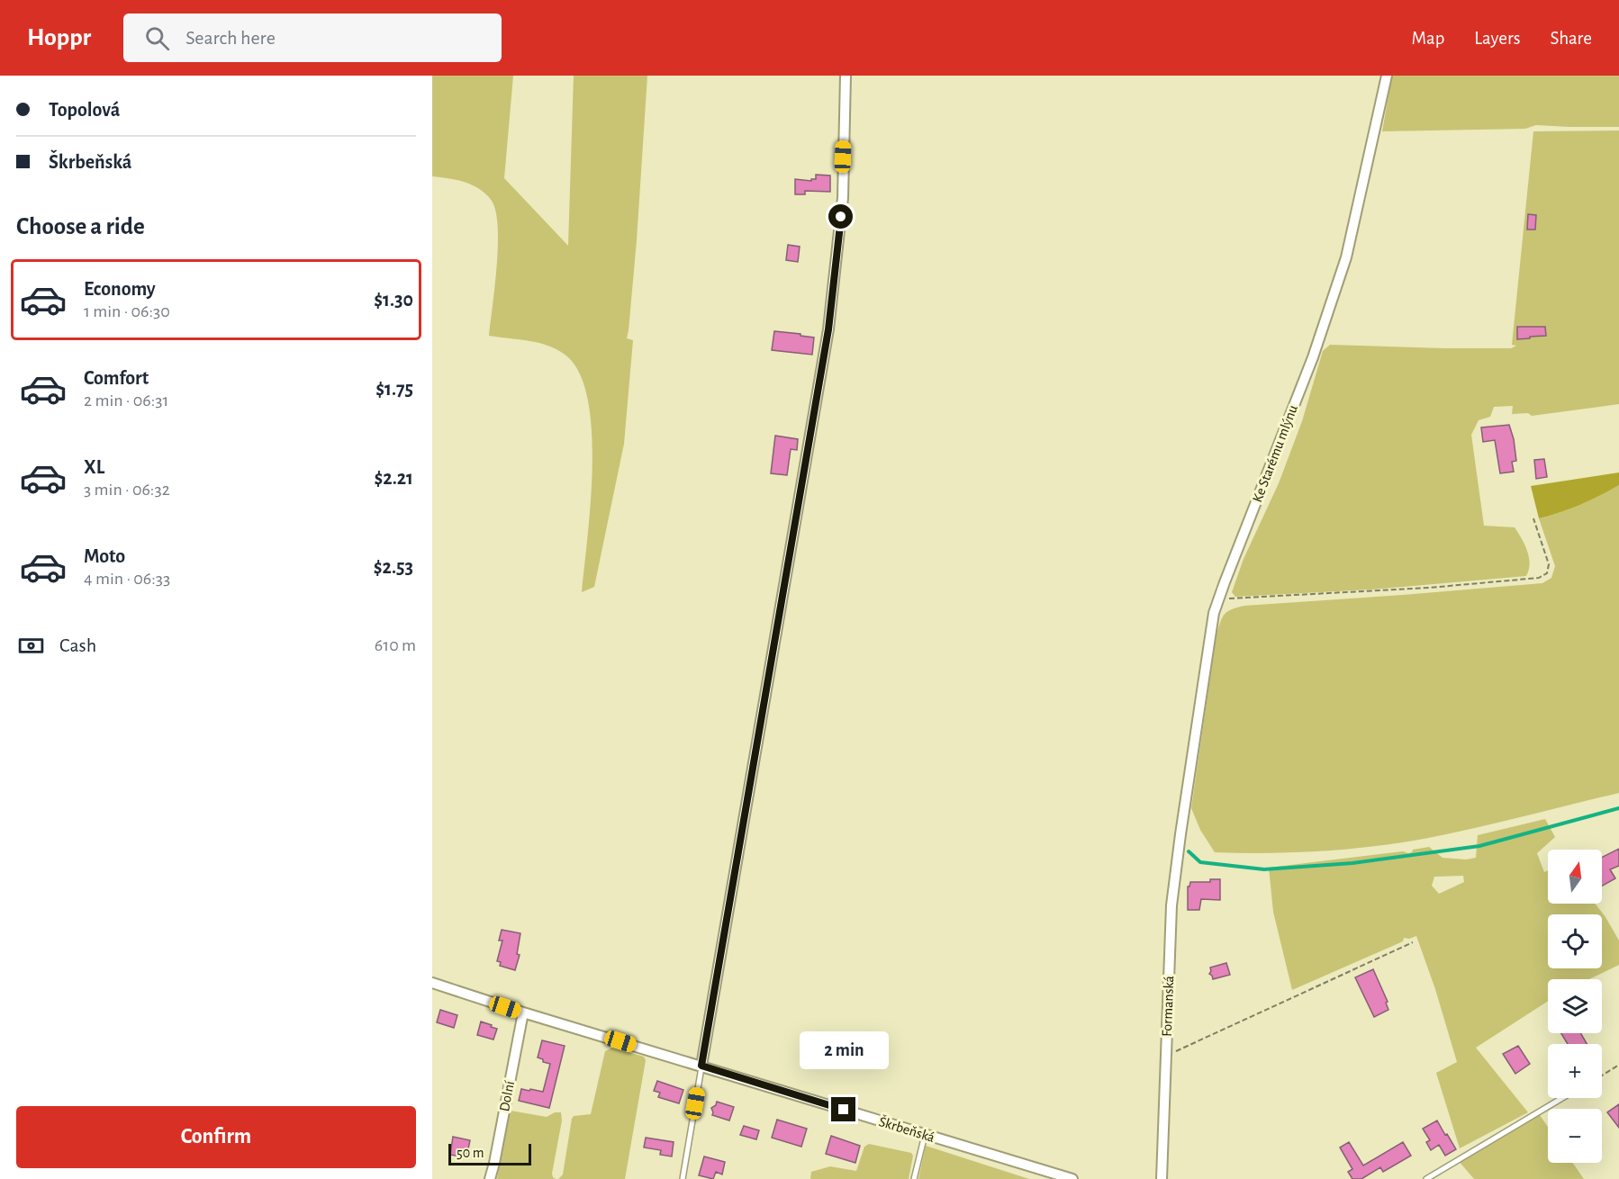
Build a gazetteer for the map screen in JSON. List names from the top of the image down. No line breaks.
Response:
{"streets":{"street":["Ke Starému mlýnu","Formanská","Dolní","Škrbeňská"]},"crossings":[["Ke Starému mlýnu","Formanská"],["Dolní","Škrbeňská"]],"scale_bar":"50 m","north":"top","page":{"header":"Hoppr","search":"Search here","nav":["Map","Layers","Share"],"banner":["Topolová","Škrbeňská"],"heading":"Choose a ride","list":[{"name":"Economy","note":"1 min · 06:30","value":"$1.30"},{"name":"Comfort","note":"2 min · 06:31","value":"$1.75"},{"name":"XL","note":"3 min · 06:32","value":"$2.21"},{"name":"Moto","note":"4 min · 06:33","value":"$2.53"}],"pay":["Cash","610 m"],"map_buttons":["+","−"],"bubble":"2 min","buttons":"Confirm","scale":"50 m"}}
